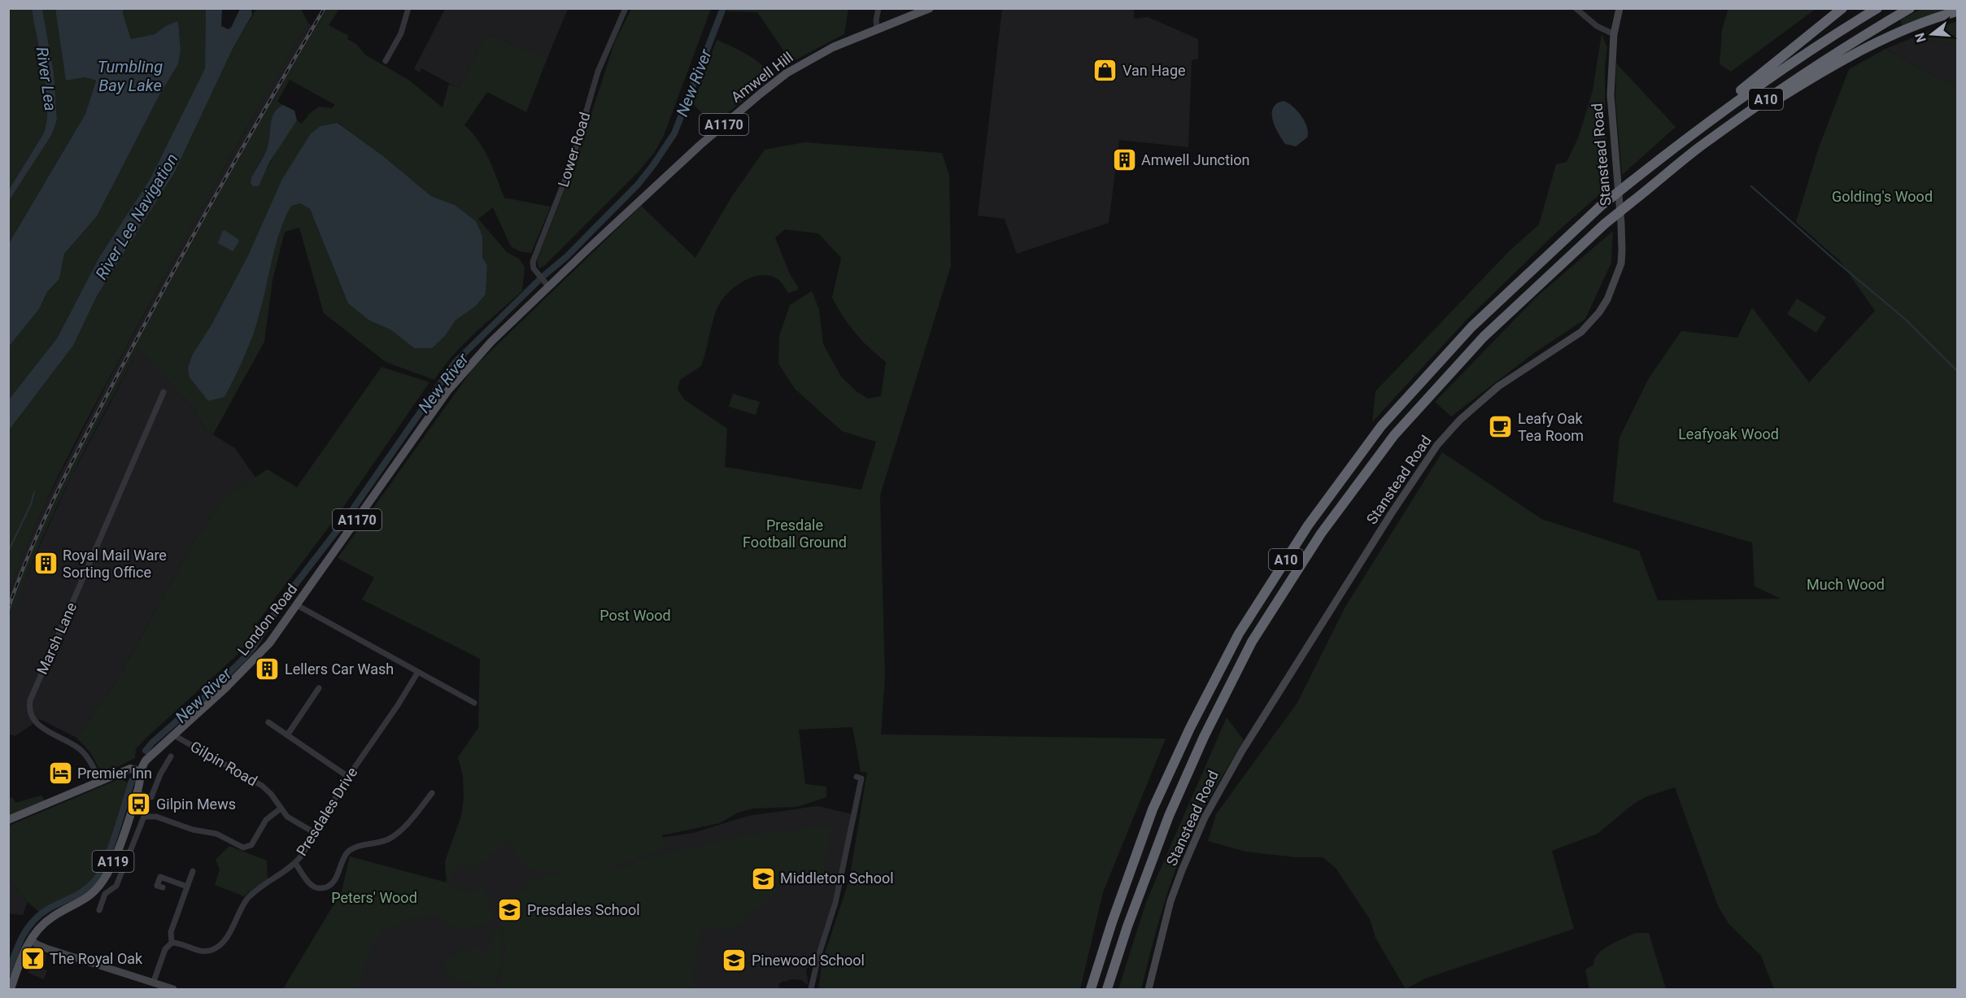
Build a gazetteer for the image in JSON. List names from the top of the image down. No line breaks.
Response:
{"streets":{"highway":["A10"],"main road":["Amwell Hill","A1170","Stanstead Road","London Road","A119"],"street":["Lower Road","Marsh Lane","Gilpin Road","Presdales Drive"]},"crossings":[["Amwell Hill","Lower Road"],["Amwell Hill","London Road"],["Lower Road","London Road"],["London Road","Gilpin Road"],["London Road","A119"],["Gilpin Road","Presdales Drive"]],"water":["Tumbling Bay Lake","River Lea","New River","River Lee Navigation"],"parks":["Golding's Wood","Leafyoak Wood","Presdale Football Ground","Much Wood","Post Wood","Peters' Wood"],"places":{"shop":["Van Hage"],"building":["Amwell Junction","Royal Mail Ware Sorting Office","Lellers Car Wash"],"cafe":["Leafy Oak Tea Room"],"hotel":["Premier Inn"],"bus stop":["Gilpin Mews"],"school or university":["Middleton School","Presdales School","Pinewood School"],"bar":["The Royal Oak"]},"north":"left"}
